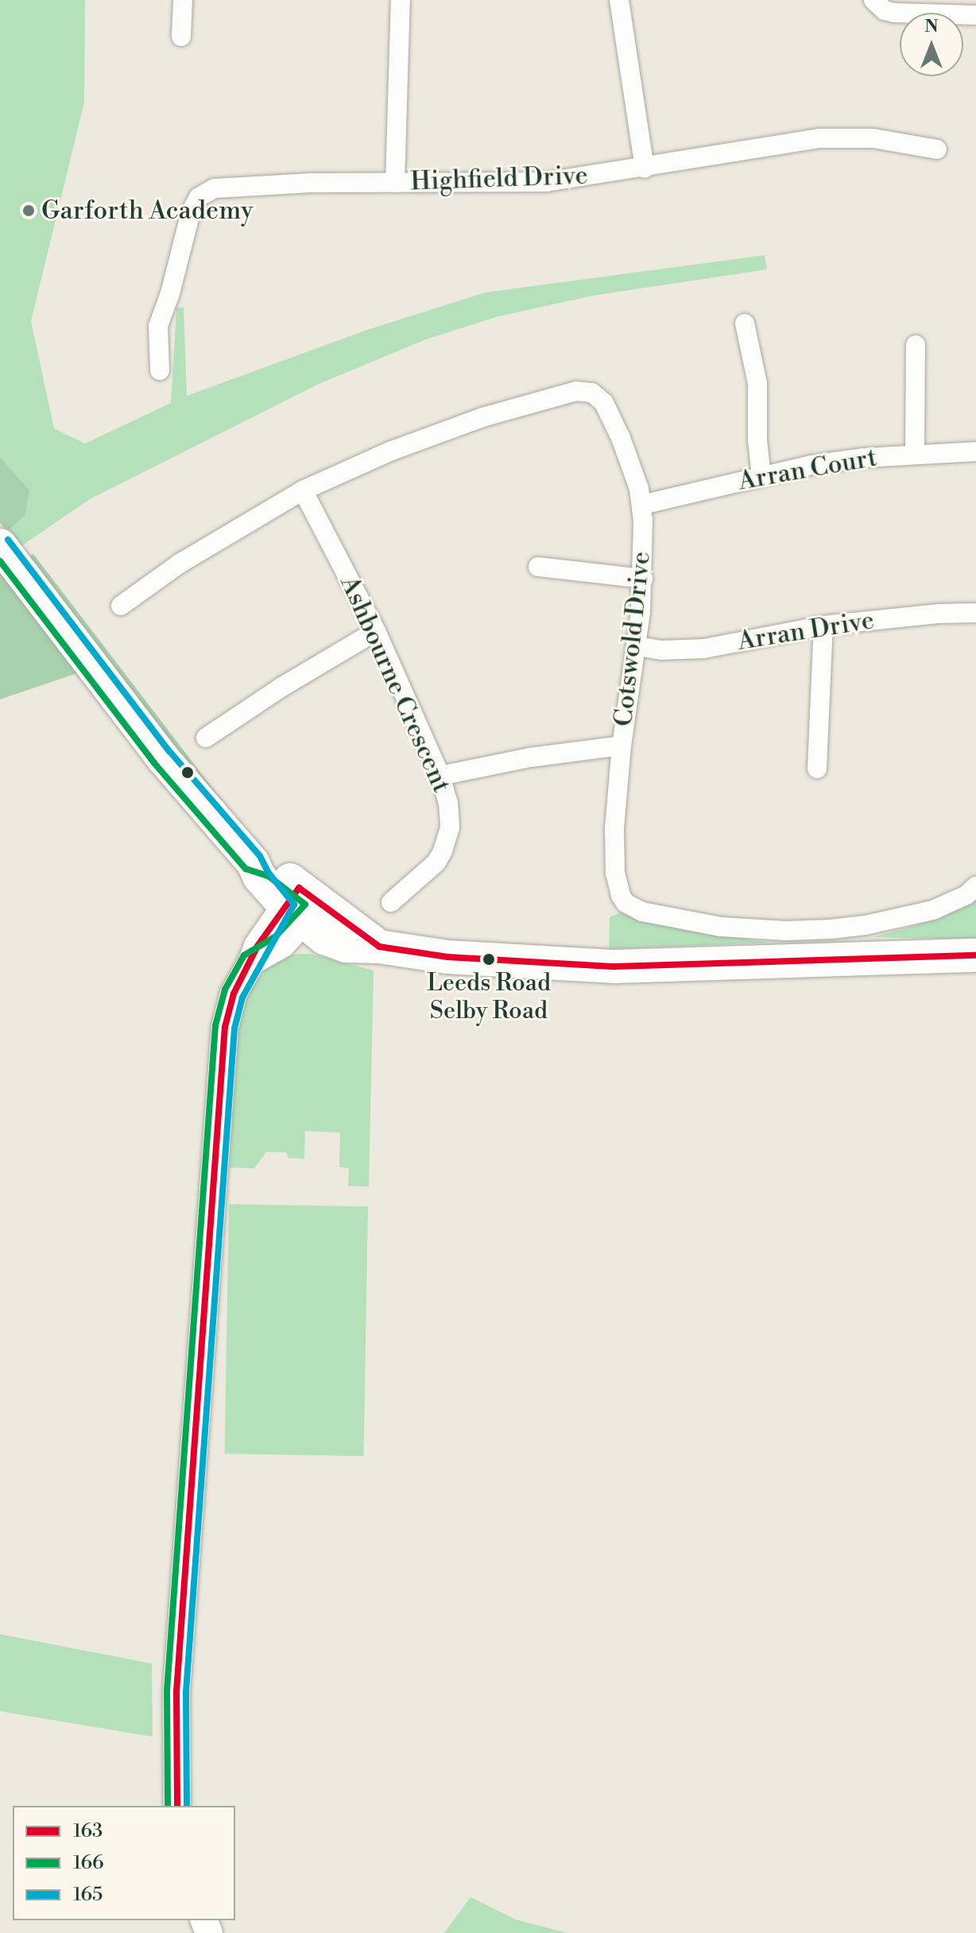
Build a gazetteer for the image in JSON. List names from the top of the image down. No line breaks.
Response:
{"streets":{"street":["Highfield Drive","Arran Court","Arran Drive","Cotswold Drive","Ashbourne Crescent"]},"crossings":[["Arran Court","Cotswold Drive"],["Arran Drive","Cotswold Drive"],["Cotswold Drive","Ashbourne Crescent"]],"places":["Garforth Academy","Leeds Road Selby Road"],"lines":["transit line 165","transit line 166","transit line 163"],"legend":["163","166","165"],"north":"top"}
